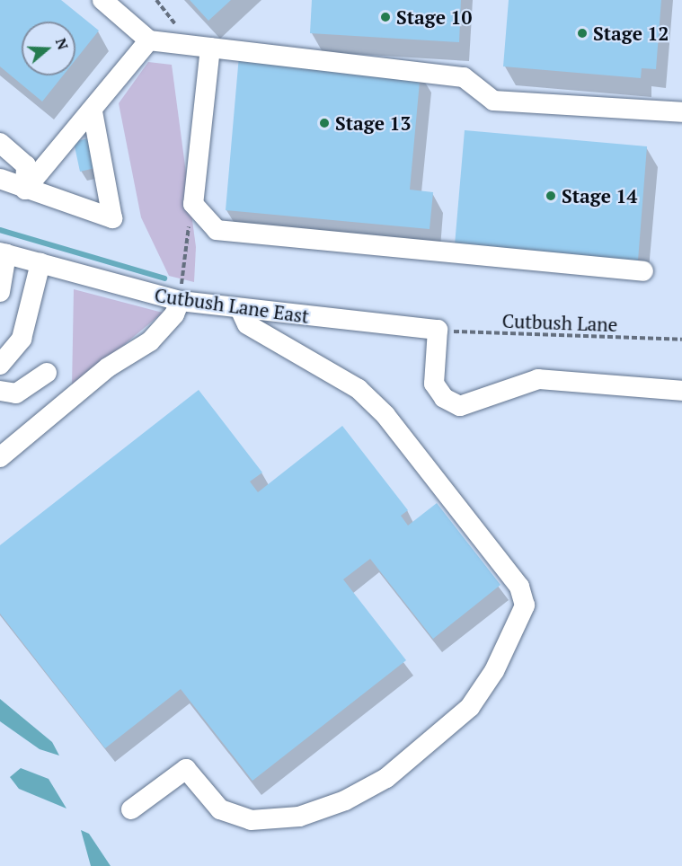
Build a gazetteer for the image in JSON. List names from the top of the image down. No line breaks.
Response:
{"streets":{"street":["Cutbush Lane East"],"path":["Cutbush Lane"]},"crossings":[["Cutbush Lane East","Cutbush Lane"]],"places":["Stage 10","Stage 12","Stage 13","Stage 14"],"north":"right"}
